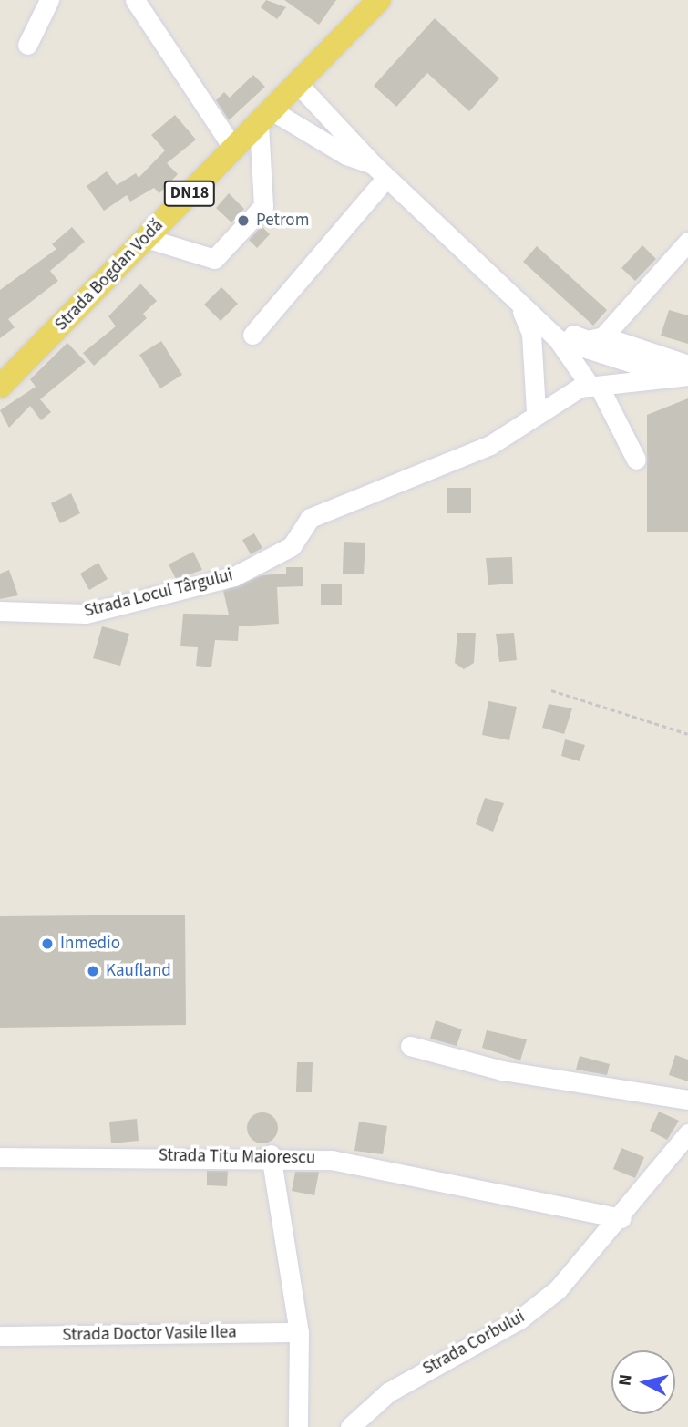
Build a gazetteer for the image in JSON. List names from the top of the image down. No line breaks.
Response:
{"streets":{"main road":["DN18","Strada Bogdan Vodă"],"street":["Strada Locul Târgului","Strada Titu Maiorescu","Strada Doctor Vasile Ilea","Strada Corbului"]},"crossings":[["Strada Bogdan Vodă","Strada Locul Târgului"],["Strada Titu Maiorescu","Strada Corbului"]],"places":["Petrom","Inmedio","Kaufland"],"north":"left"}
